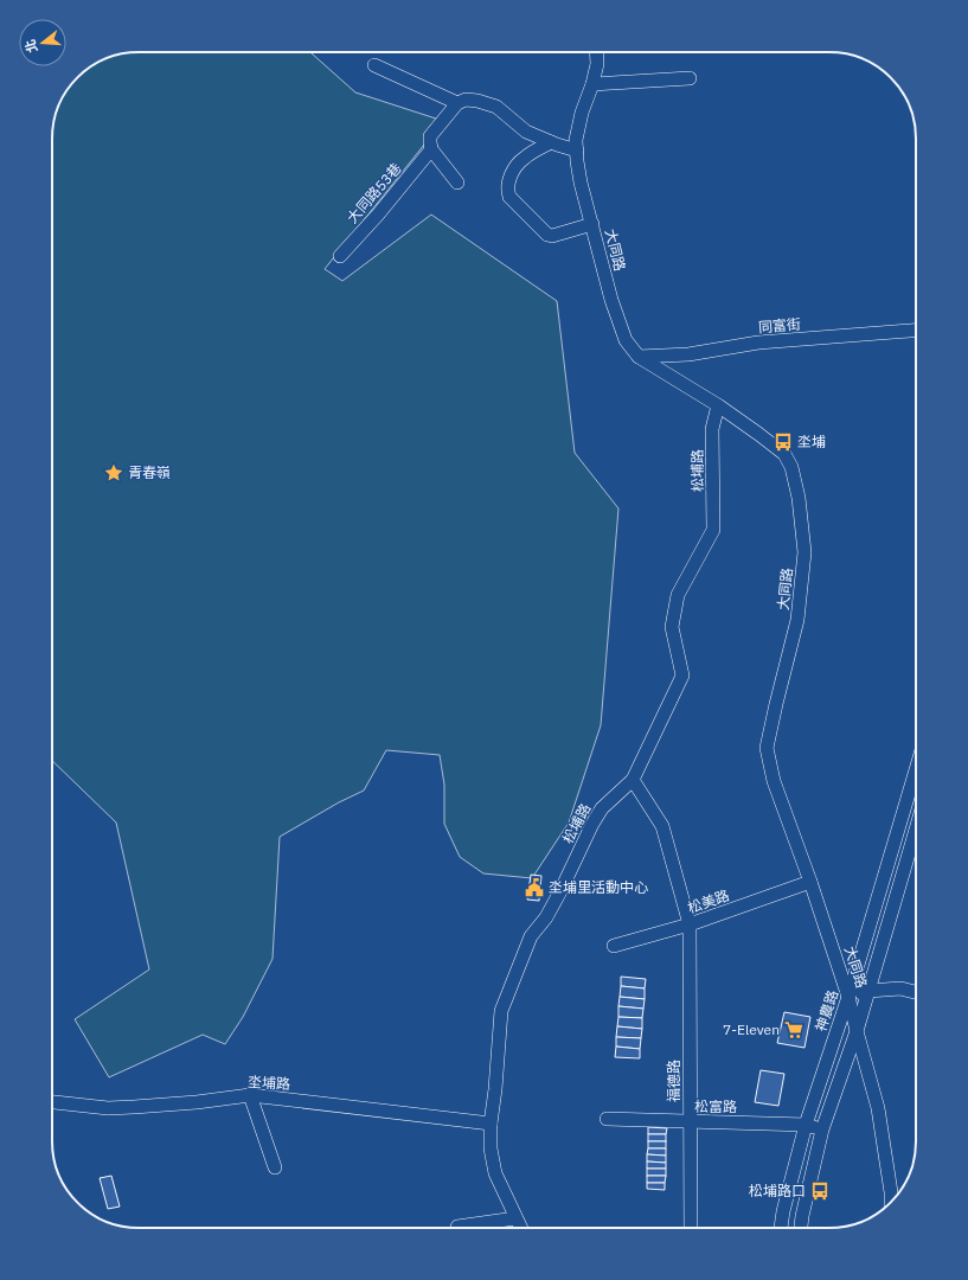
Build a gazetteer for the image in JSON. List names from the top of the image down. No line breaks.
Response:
{"streets":{"street":["大同路53巷","大同路","同富街","松埔路","松美路","神農路","福德路","坔埔路","松富路"]},"crossings":[["大同路","同富街"],["大同路","松埔路"],["大同路","松美路"],["大同路","神農路"],["松埔路","福德路"],["松埔路","坔埔路"],["松美路","福德路"],["神農路","松富路"],["福德路","松富路"]],"places":{"bus stop":["坔埔","松埔路口"],"place":["青春嶺"],"public building":["坔埔里活動中心"],"supermarket":["7-Eleven"]},"north":"left"}
